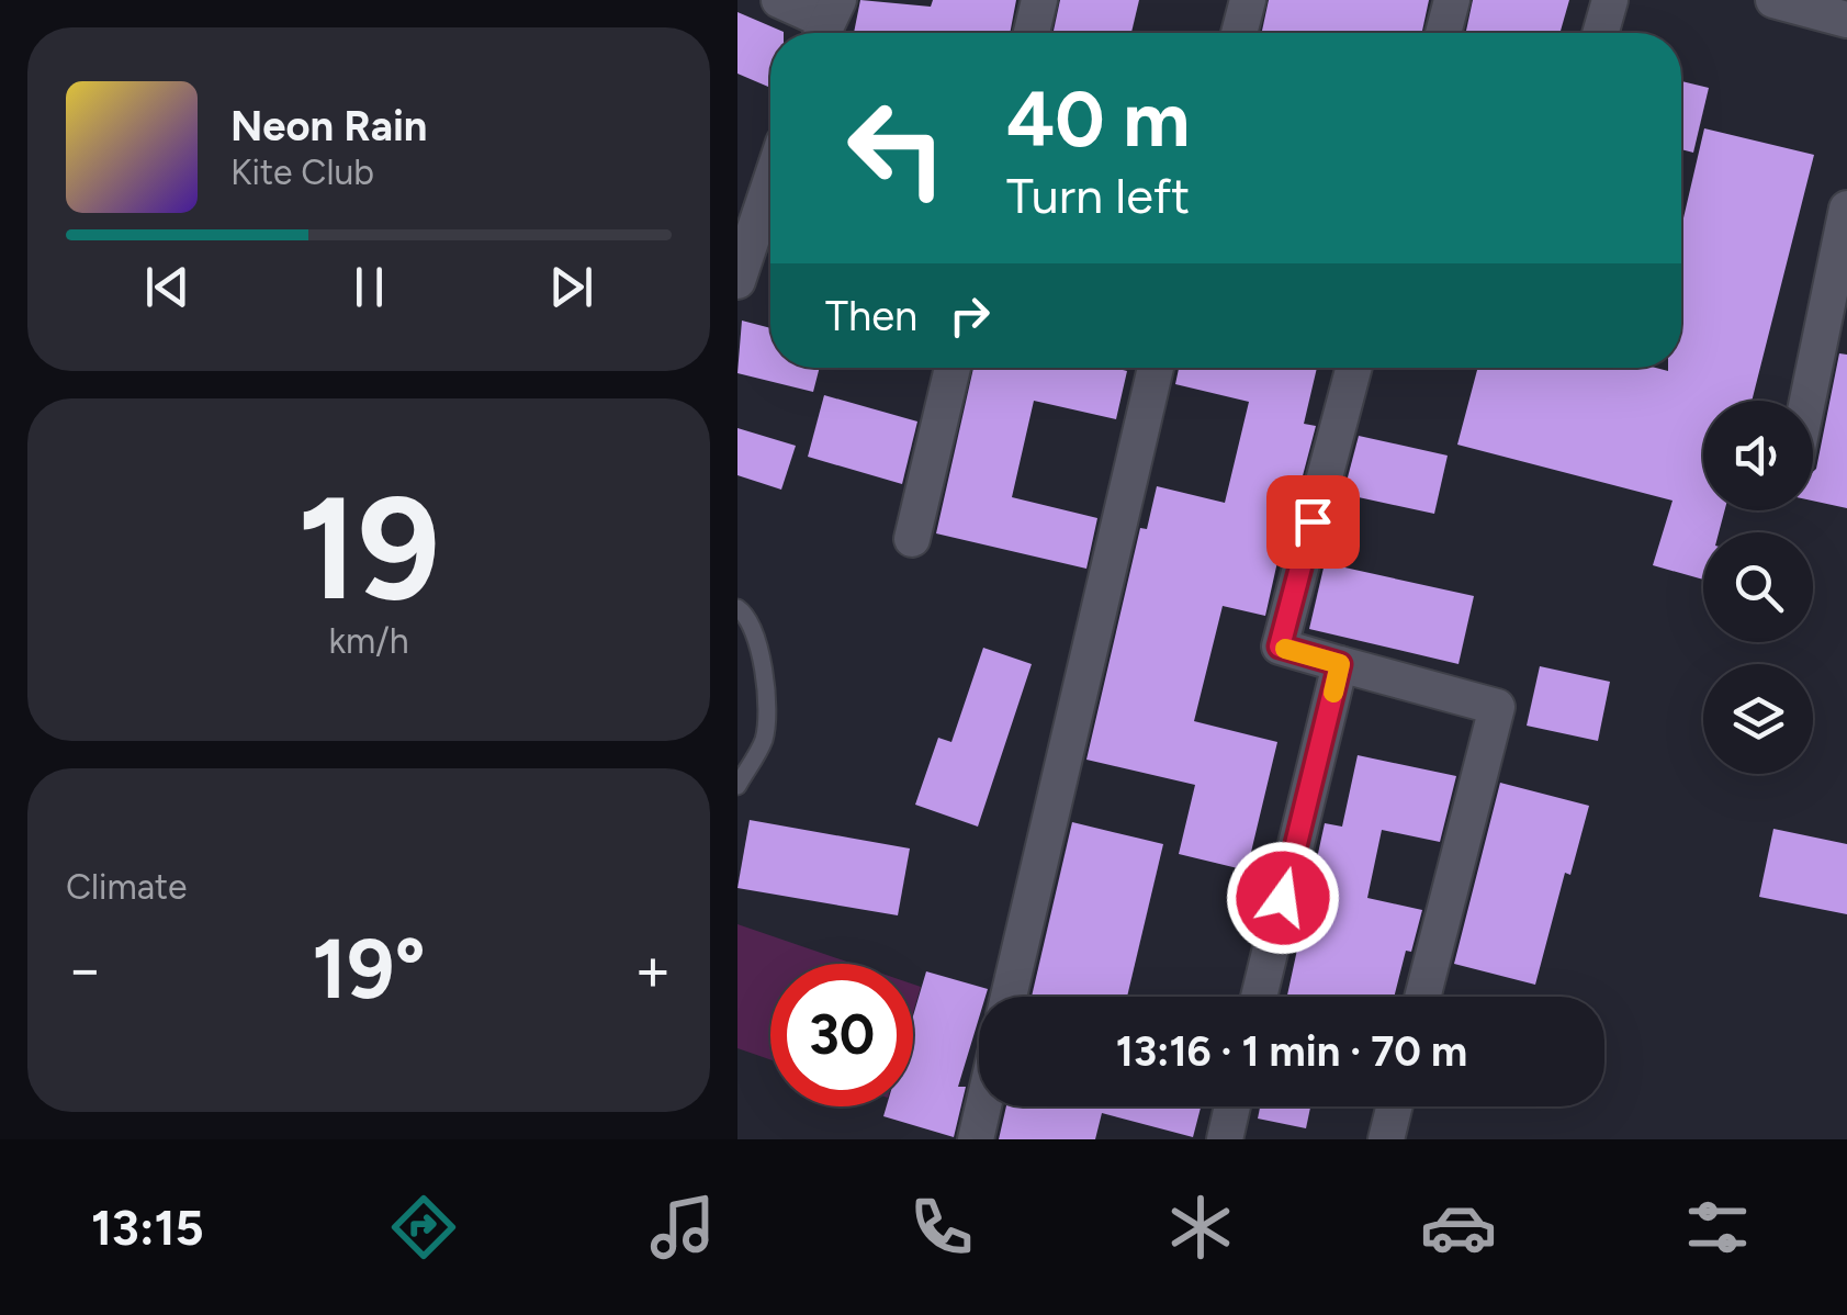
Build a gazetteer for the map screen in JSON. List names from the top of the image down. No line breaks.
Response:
{"page":{"turn":["40 m","Turn left"],"song":["Neon Rain","Kite Club"],"then":"Then","tile":[["19","km/h"],"Climate"],"heat":["−","19°","+"],"limit":"30","trip":"13:16 · 1 min · 70 m","tabs":"13:15"}}
